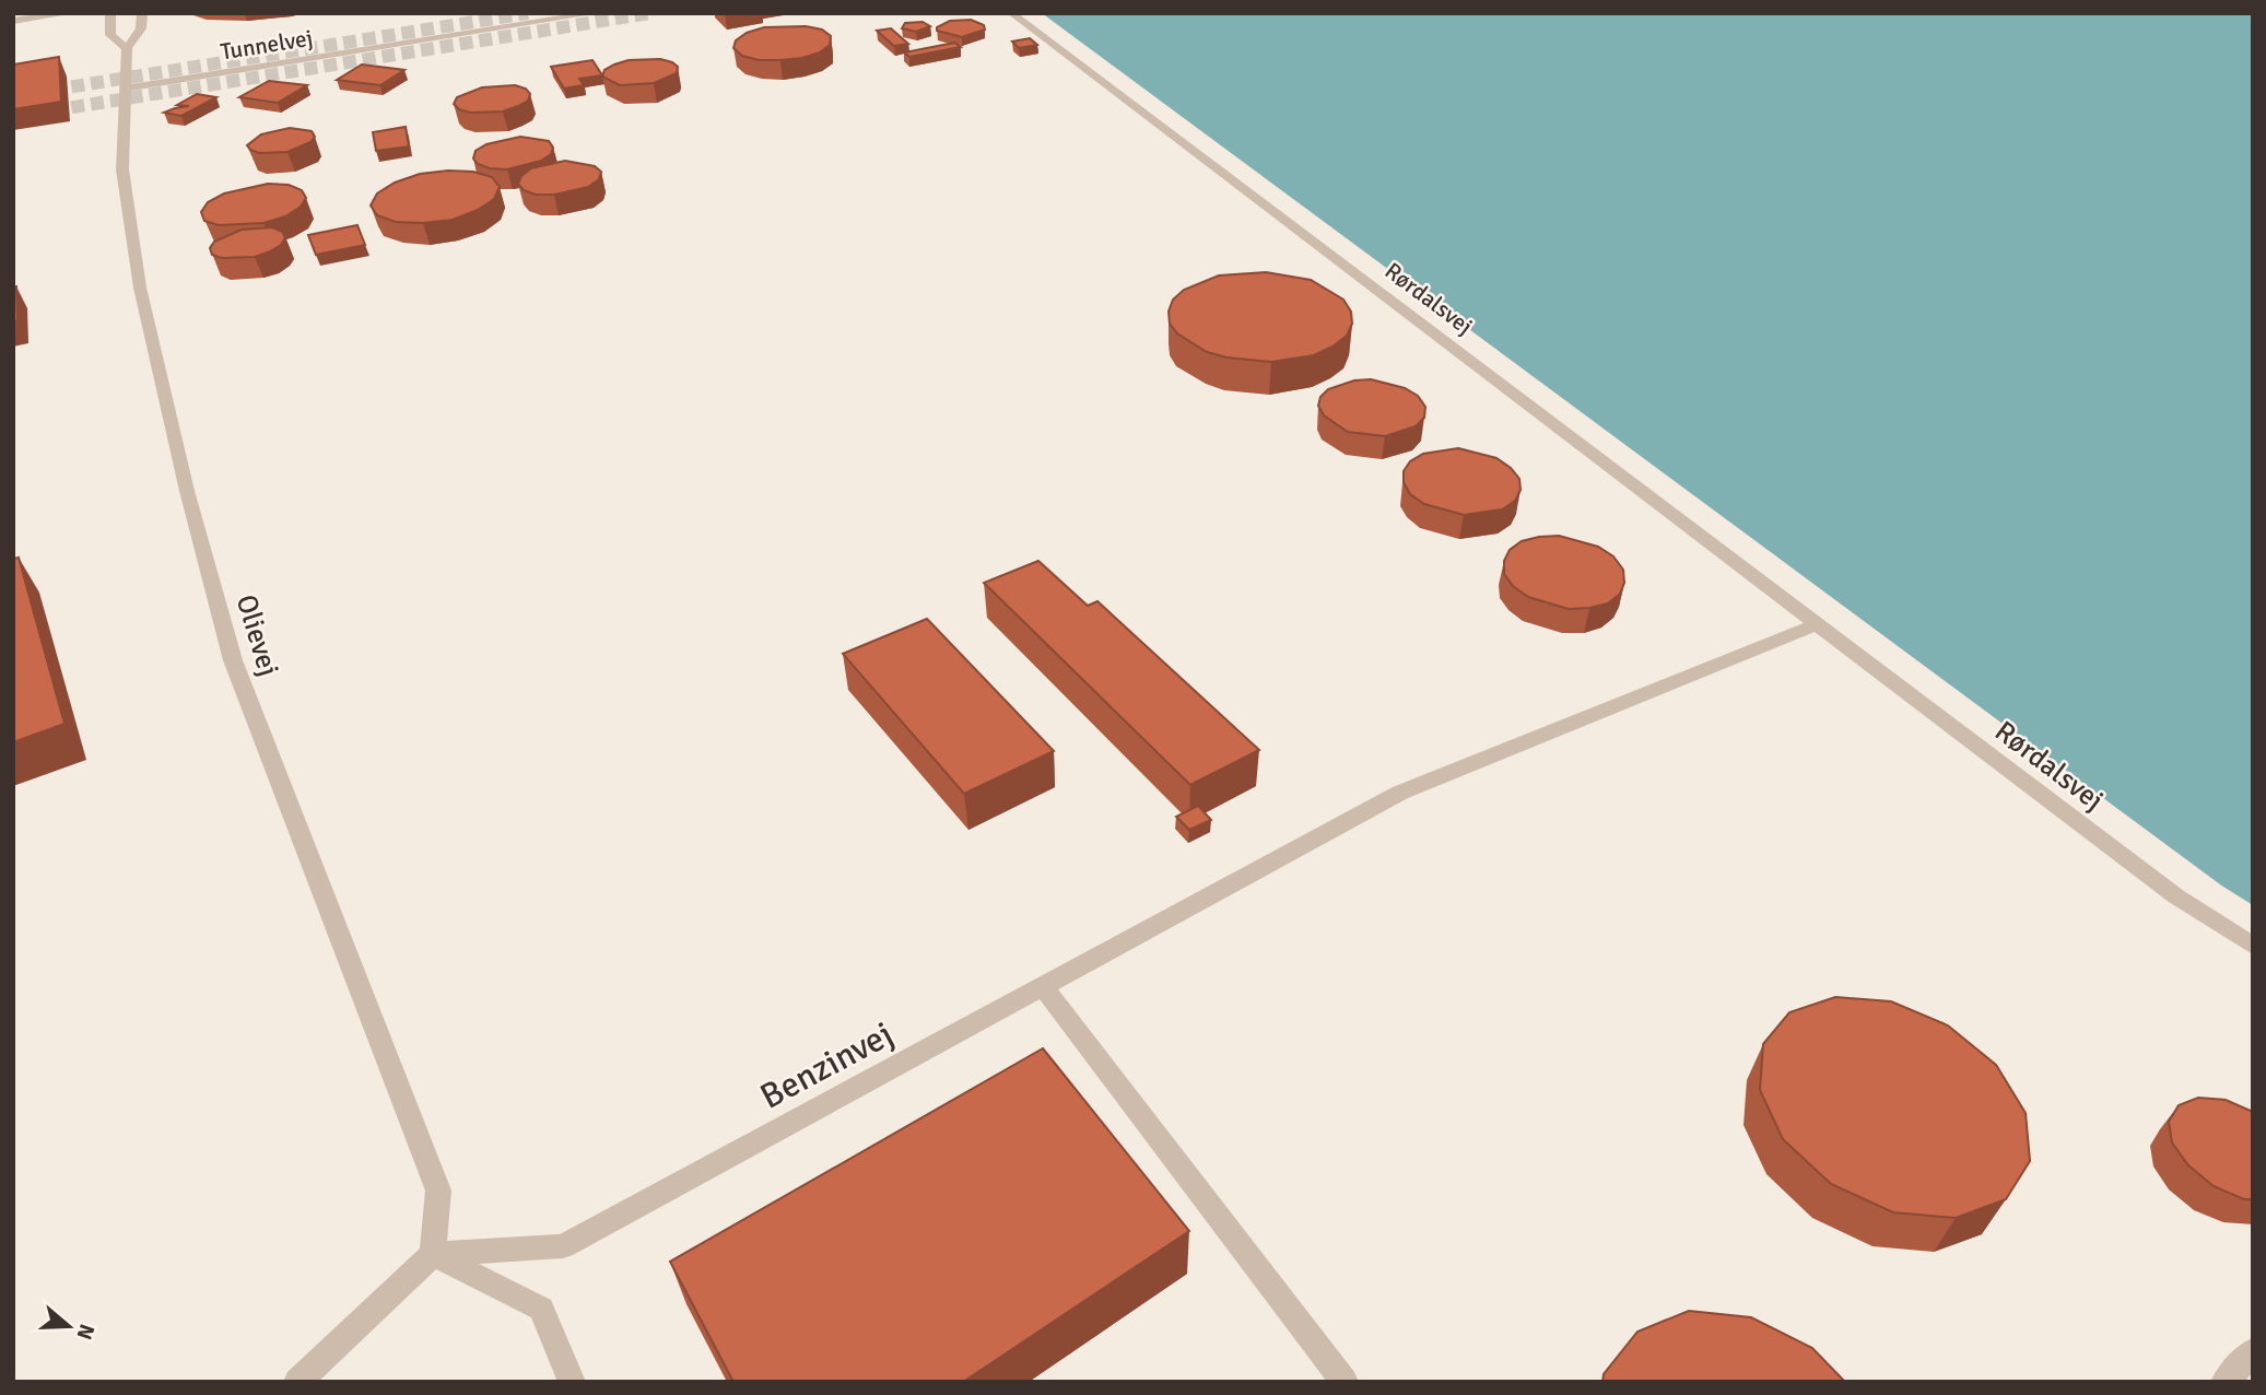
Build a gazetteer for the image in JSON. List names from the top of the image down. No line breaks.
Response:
{"streets":{"street":["Tunnelvej","Rørdalsvej","Olievej","Benzinvej"]},"crossings":[["Tunnelvej","Olievej"],["Rørdalsvej","Benzinvej"],["Olievej","Benzinvej"]],"north":"right"}
